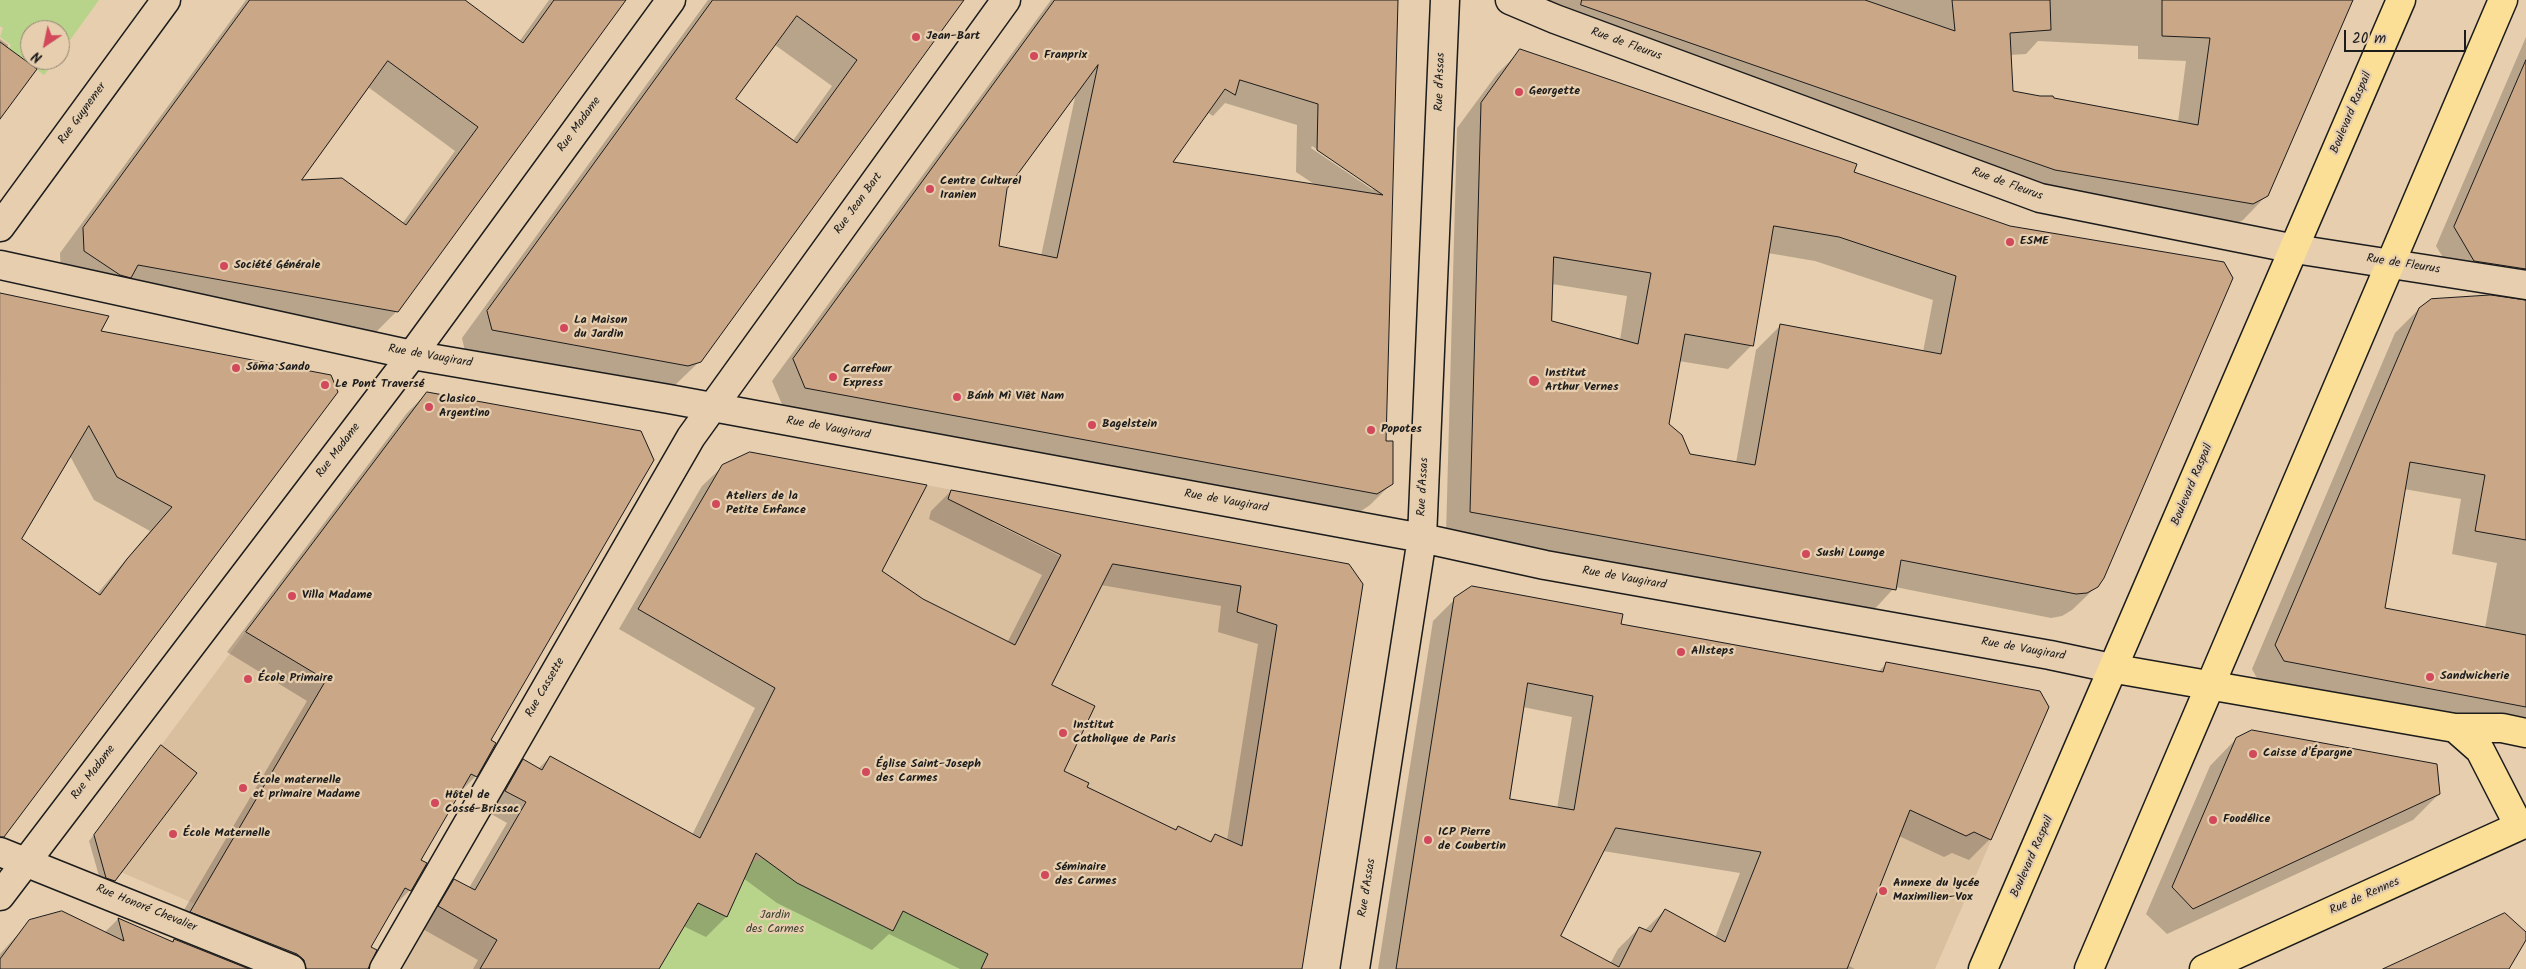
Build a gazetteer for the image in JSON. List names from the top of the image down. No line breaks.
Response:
{"streets":{"main road":["Boulevard Raspail","Rue de Vaugirard","Rue de Rennes"],"street":["Rue de Fleurus","Rue d'Assas","Rue Guynemer","Rue Madame","Rue Jean Bart","Rue Cassette","Rue Honoré Chevalier"]},"crossings":[["Rue de Fleurus","Boulevard Raspail"],["Rue d'Assas","Rue de Vaugirard"],["Boulevard Raspail","Rue de Vaugirard"],["Rue Madame","Rue de Vaugirard"],["Rue Madame","Rue Honoré Chevalier"],["Rue Jean Bart","Rue de Vaugirard"],["Rue Jean Bart","Rue Cassette"],["Rue de Vaugirard","Rue Cassette"]],"parks":["Jardin des Carmes"],"places":["Jean-Bart","Franprix","Georgette","Centre Culturel Iranien","ESME","Société Générale","La Maison du Jardin","Sōma Sando","Carrefour Express","Institut Arthur Vernes","Le Pont Traversé","Bánh Mì Viêt Nam","Clasico Argentino","Bagelstein","Popotes","Ateliers de la Petite Enfance","Sushi Lounge","Villa Madame","Allsteps","Sandwicherie","École Primaire","Institut Catholique de Paris","Caisse d'Épargne","Église Saint-Joseph des Carmes","École maternelle et primaire Madame","Hôtel de Cossé-Brissac","Foodélice","École Maternelle","ICP Pierre de Coubertin","Séminaire des Carmes","Annexe du lycée Maximilien-Vox"],"scale_bar":"20 m","north":"bottom left"}
